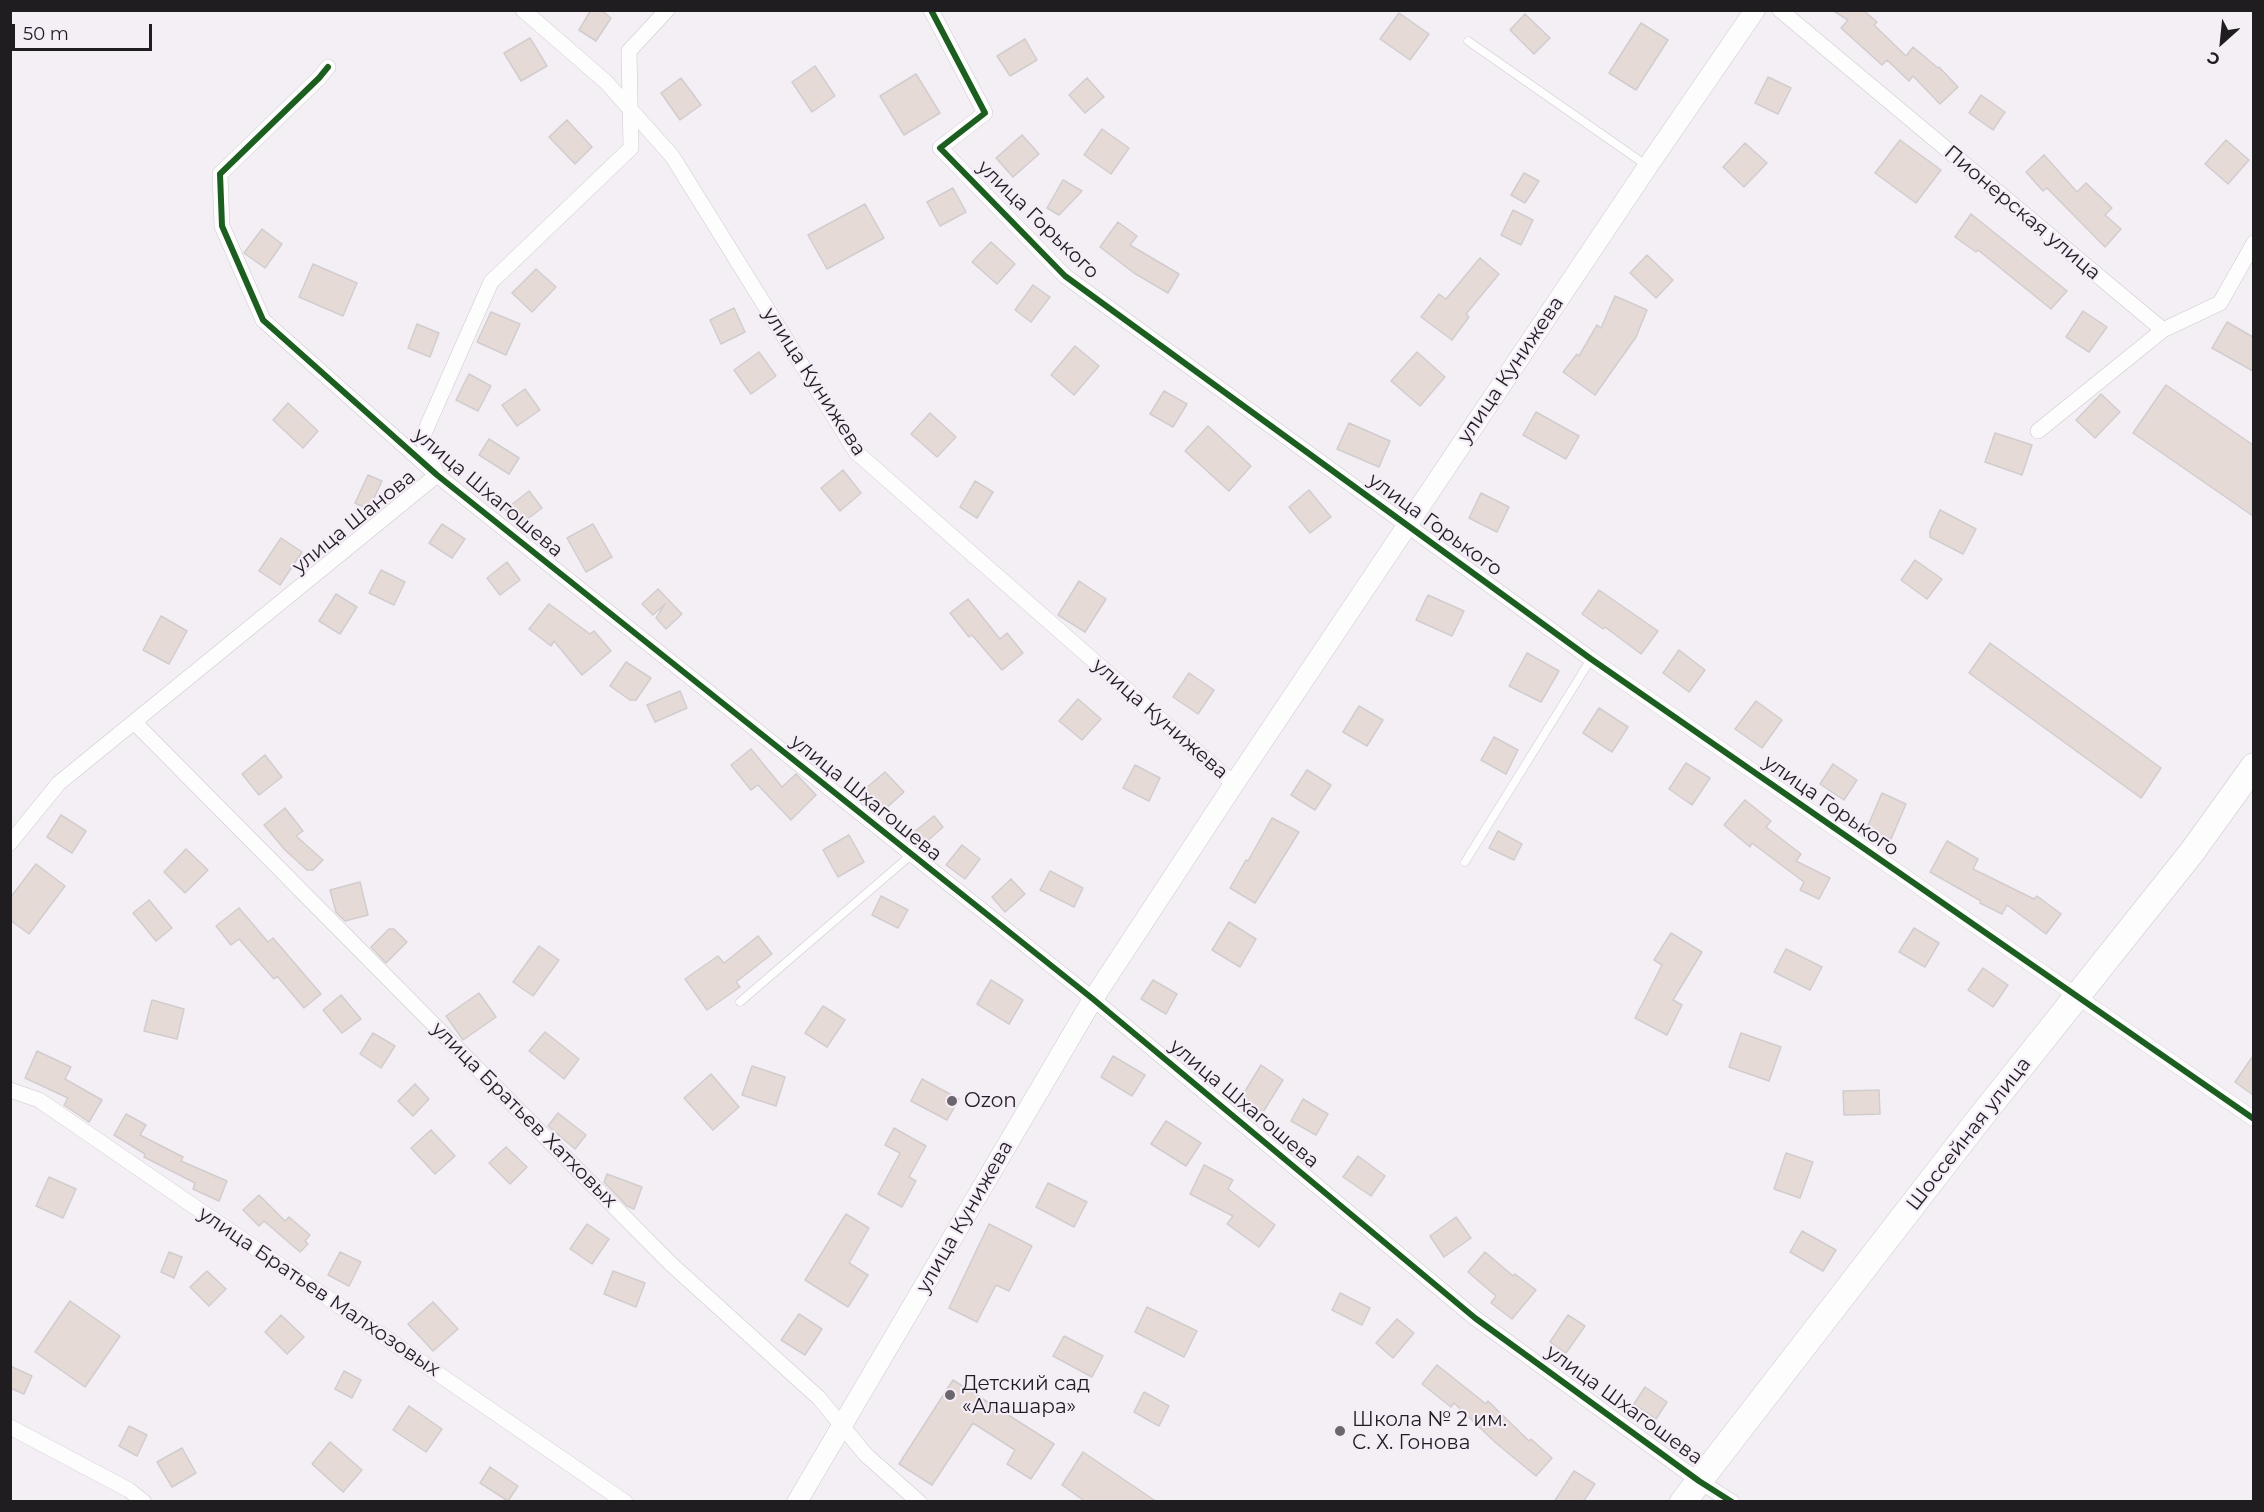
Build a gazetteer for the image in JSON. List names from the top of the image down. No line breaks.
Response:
{"streets":{"highway":["Шоссейная улица"],"street":["Пионерская улица","улица Горького","улица Кунижева","улица Шхагошева","улица Шанова","улица Братьев Хатховых","улица Братьев Малхозовых"]},"crossings":[["улица Горького","улица Кунижева"],["улица Горького","Шоссейная улица"],["улица Кунижева","улица Шхагошева"],["улица Кунижева","улица Шанова"],["улица Кунижева","улица Братьев Хатховых"],["улица Шхагошева","улица Шанова"],["улица Шхагошева","Шоссейная улица"],["улица Шанова","улица Братьев Хатховых"]],"places":["Ozon","Детский сад «Алашара»","Школа № 2 им. С. Х. Гонова"],"scale_bar":"50 m","north":"bottom left"}
